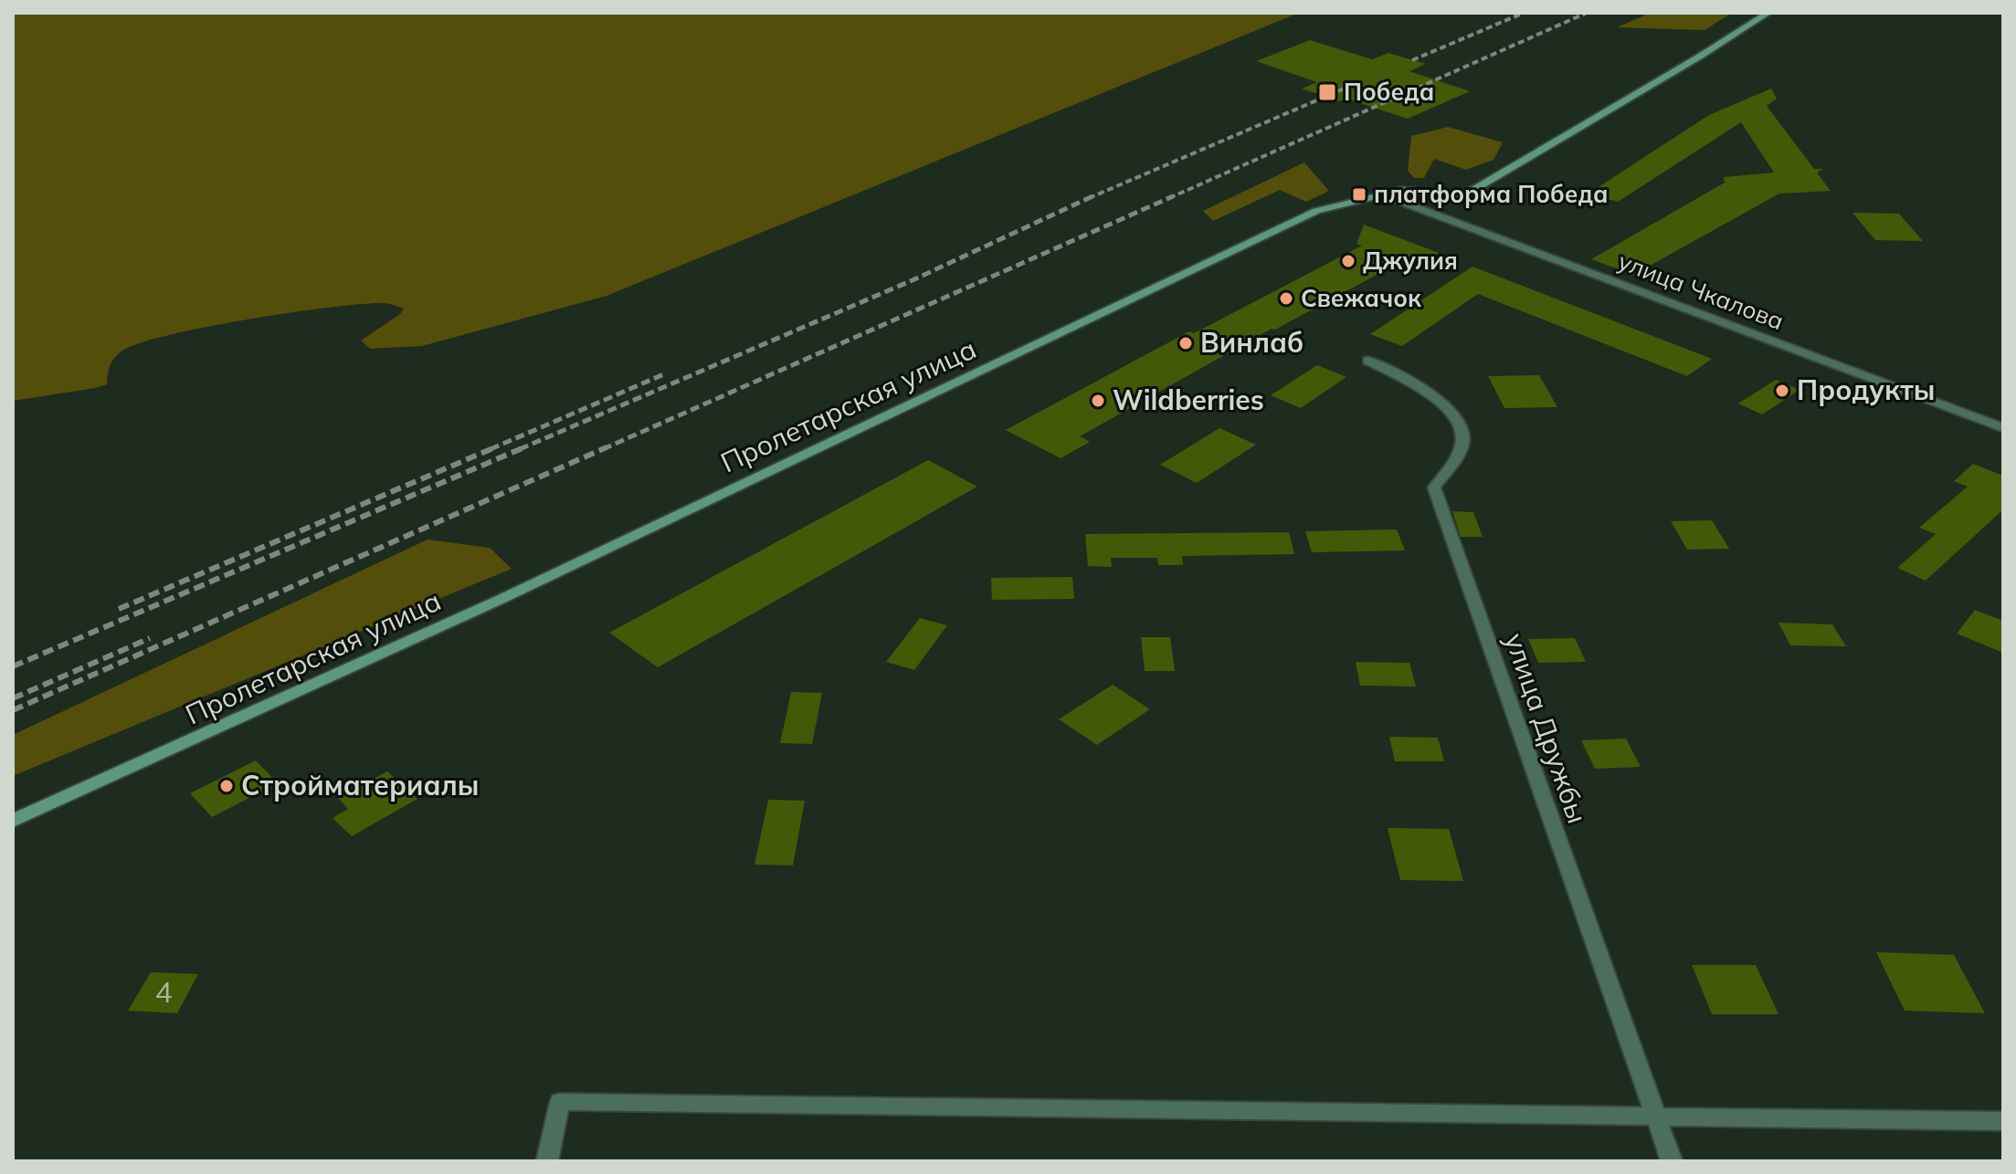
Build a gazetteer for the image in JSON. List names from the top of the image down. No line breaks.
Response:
{"streets":{"main road":["Пролетарская улица"],"street":["улица Чкалова","улица Дружбы"]},"crossings":[["улица Чкалова","Пролетарская улица"]],"places":{"transit":["Победа","платформа Победа"],"other":["Джулия","Свежачок","Винлаб","Продукты","Wildberries","Стройматериалы"]},"house_numbers":["4"]}
